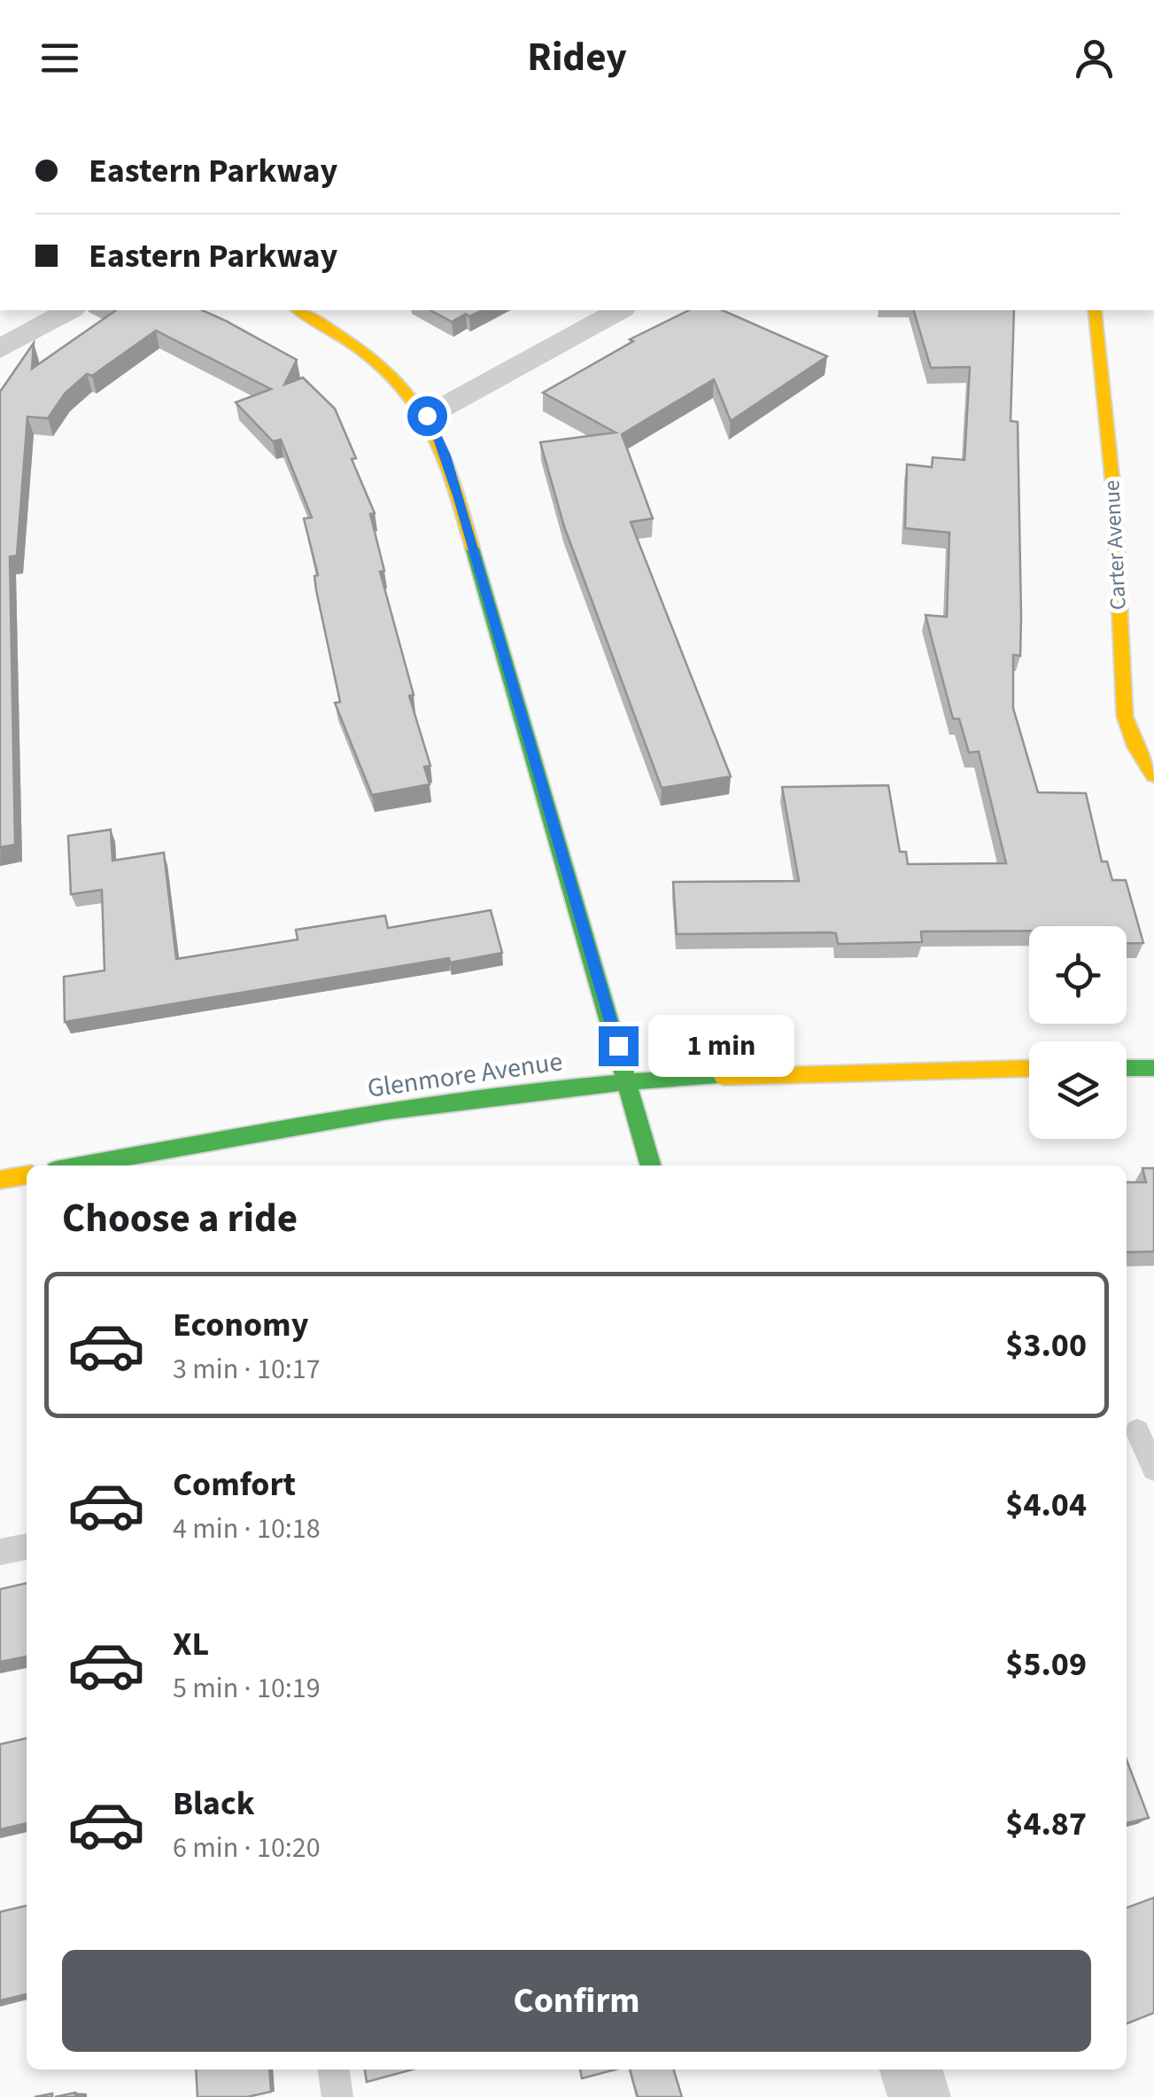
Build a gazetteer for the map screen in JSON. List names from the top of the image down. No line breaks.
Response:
{"streets":{"street":["Carter Avenue","Glenmore Avenue"]},"page":{"header":"Ridey","banner":["Eastern Parkway","Eastern Parkway"],"bubble":"1 min","heading":"Choose a ride","list":[{"name":"Economy","note":"3 min · 10:17","value":"$3.00"},{"name":"Comfort","note":"4 min · 10:18","value":"$4.04"},{"name":"XL","note":"5 min · 10:19","value":"$5.09"},{"name":"Black","note":"6 min · 10:20","value":"$4.87"}],"buttons":"Confirm"}}
